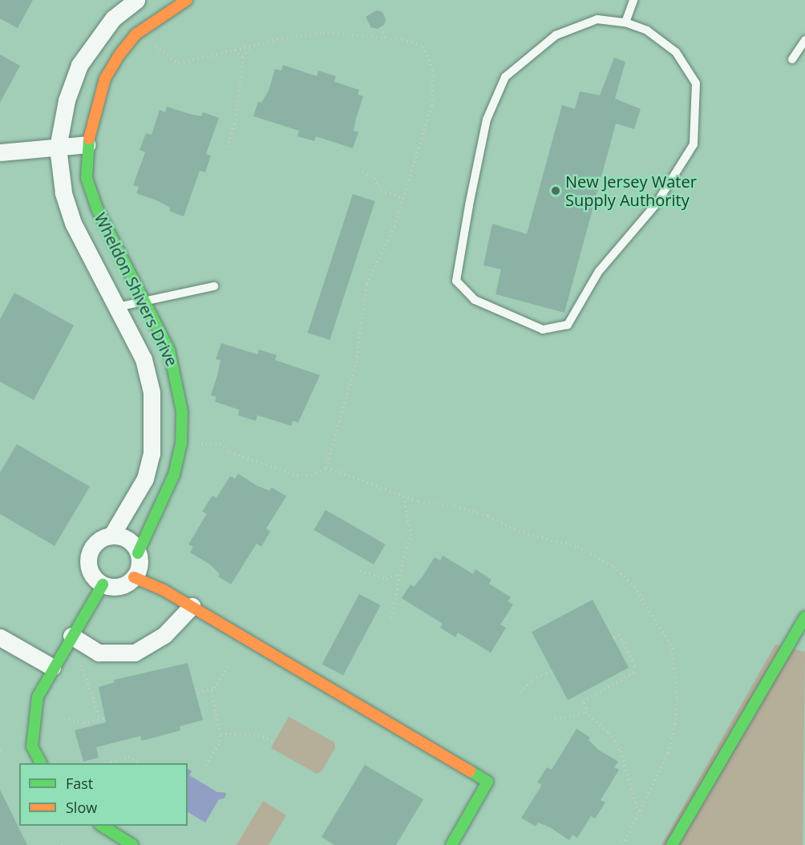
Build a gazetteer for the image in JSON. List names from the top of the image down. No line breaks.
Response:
{"streets":{"street":["Wheldon Shivers Drive"]},"places":["New Jersey Water Supply Authority"],"legend":["Fast","Slow"]}
